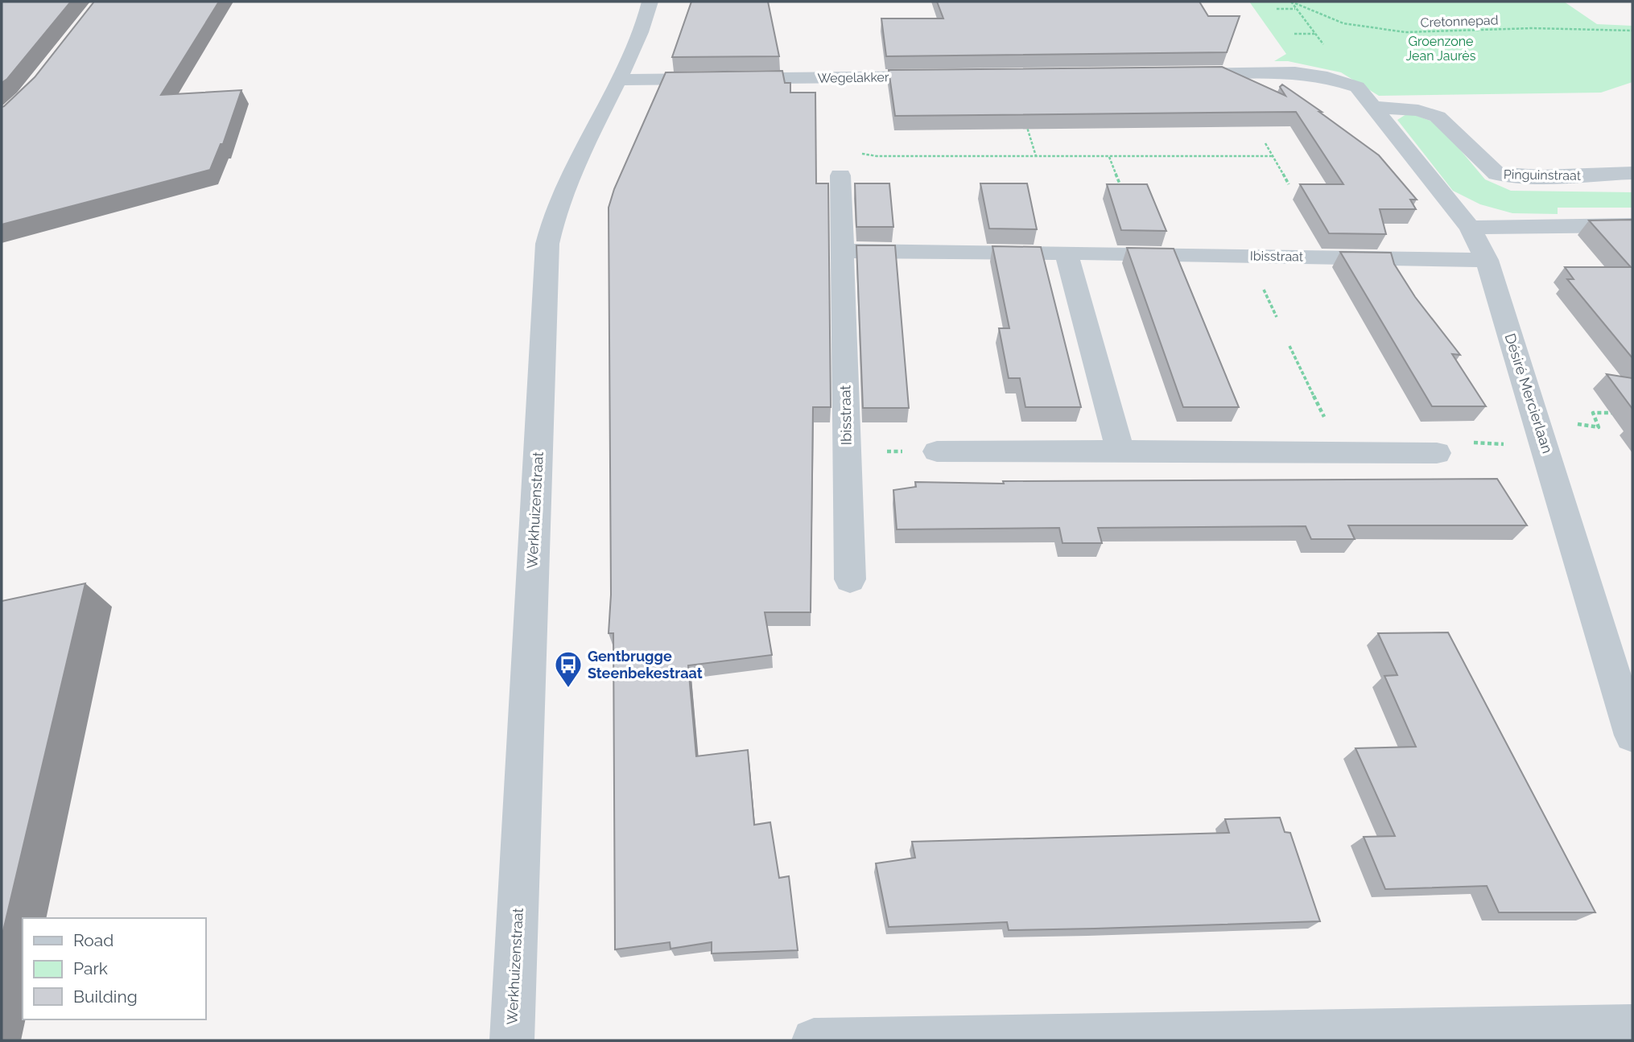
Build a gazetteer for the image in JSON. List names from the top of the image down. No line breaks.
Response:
{"streets":{"street":["Wegelakker","Pinguinstraat","Ibisstraat","Désiré Mercierlaan","Werkhuizenstraat"],"path":["Cretonnepad"]},"crossings":[["Wegelakker","Werkhuizenstraat"],["Pinguinstraat","Désiré Mercierlaan"],["Ibisstraat","Désiré Mercierlaan"]],"parks":["Groenzone Jean Jaurès"],"places":{"bus stop":["Gentbrugge Steenbekestraat"]},"legend":["Road","Park","Building"]}
